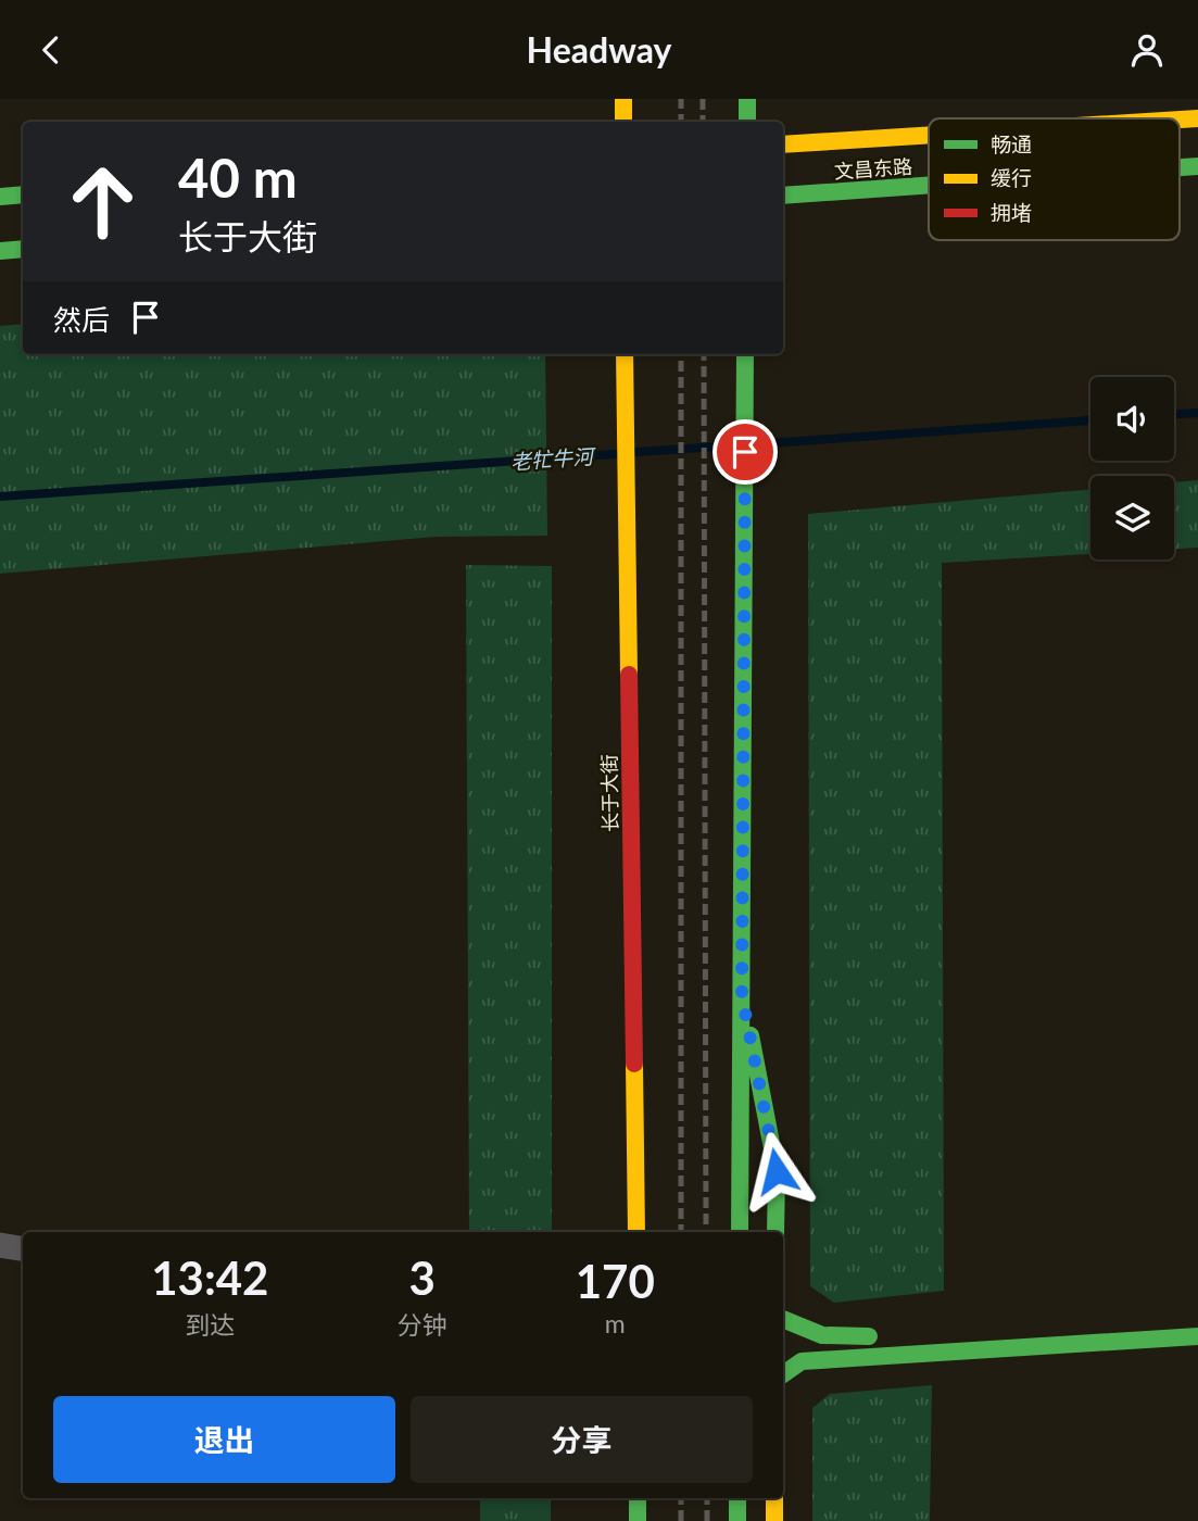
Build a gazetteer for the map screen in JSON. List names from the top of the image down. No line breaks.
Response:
{"streets":{"main road":["文昌东路","长于大街"]},"water":["老牤牛河"],"legend":["畅通","缓行","拥堵"],"page":{"header":"Headway","turn":["40 m","长于大街"],"then":"然后","eta":["13:42","到达","3","分钟","170","m"],"buttons":["退出","分享"]}}
